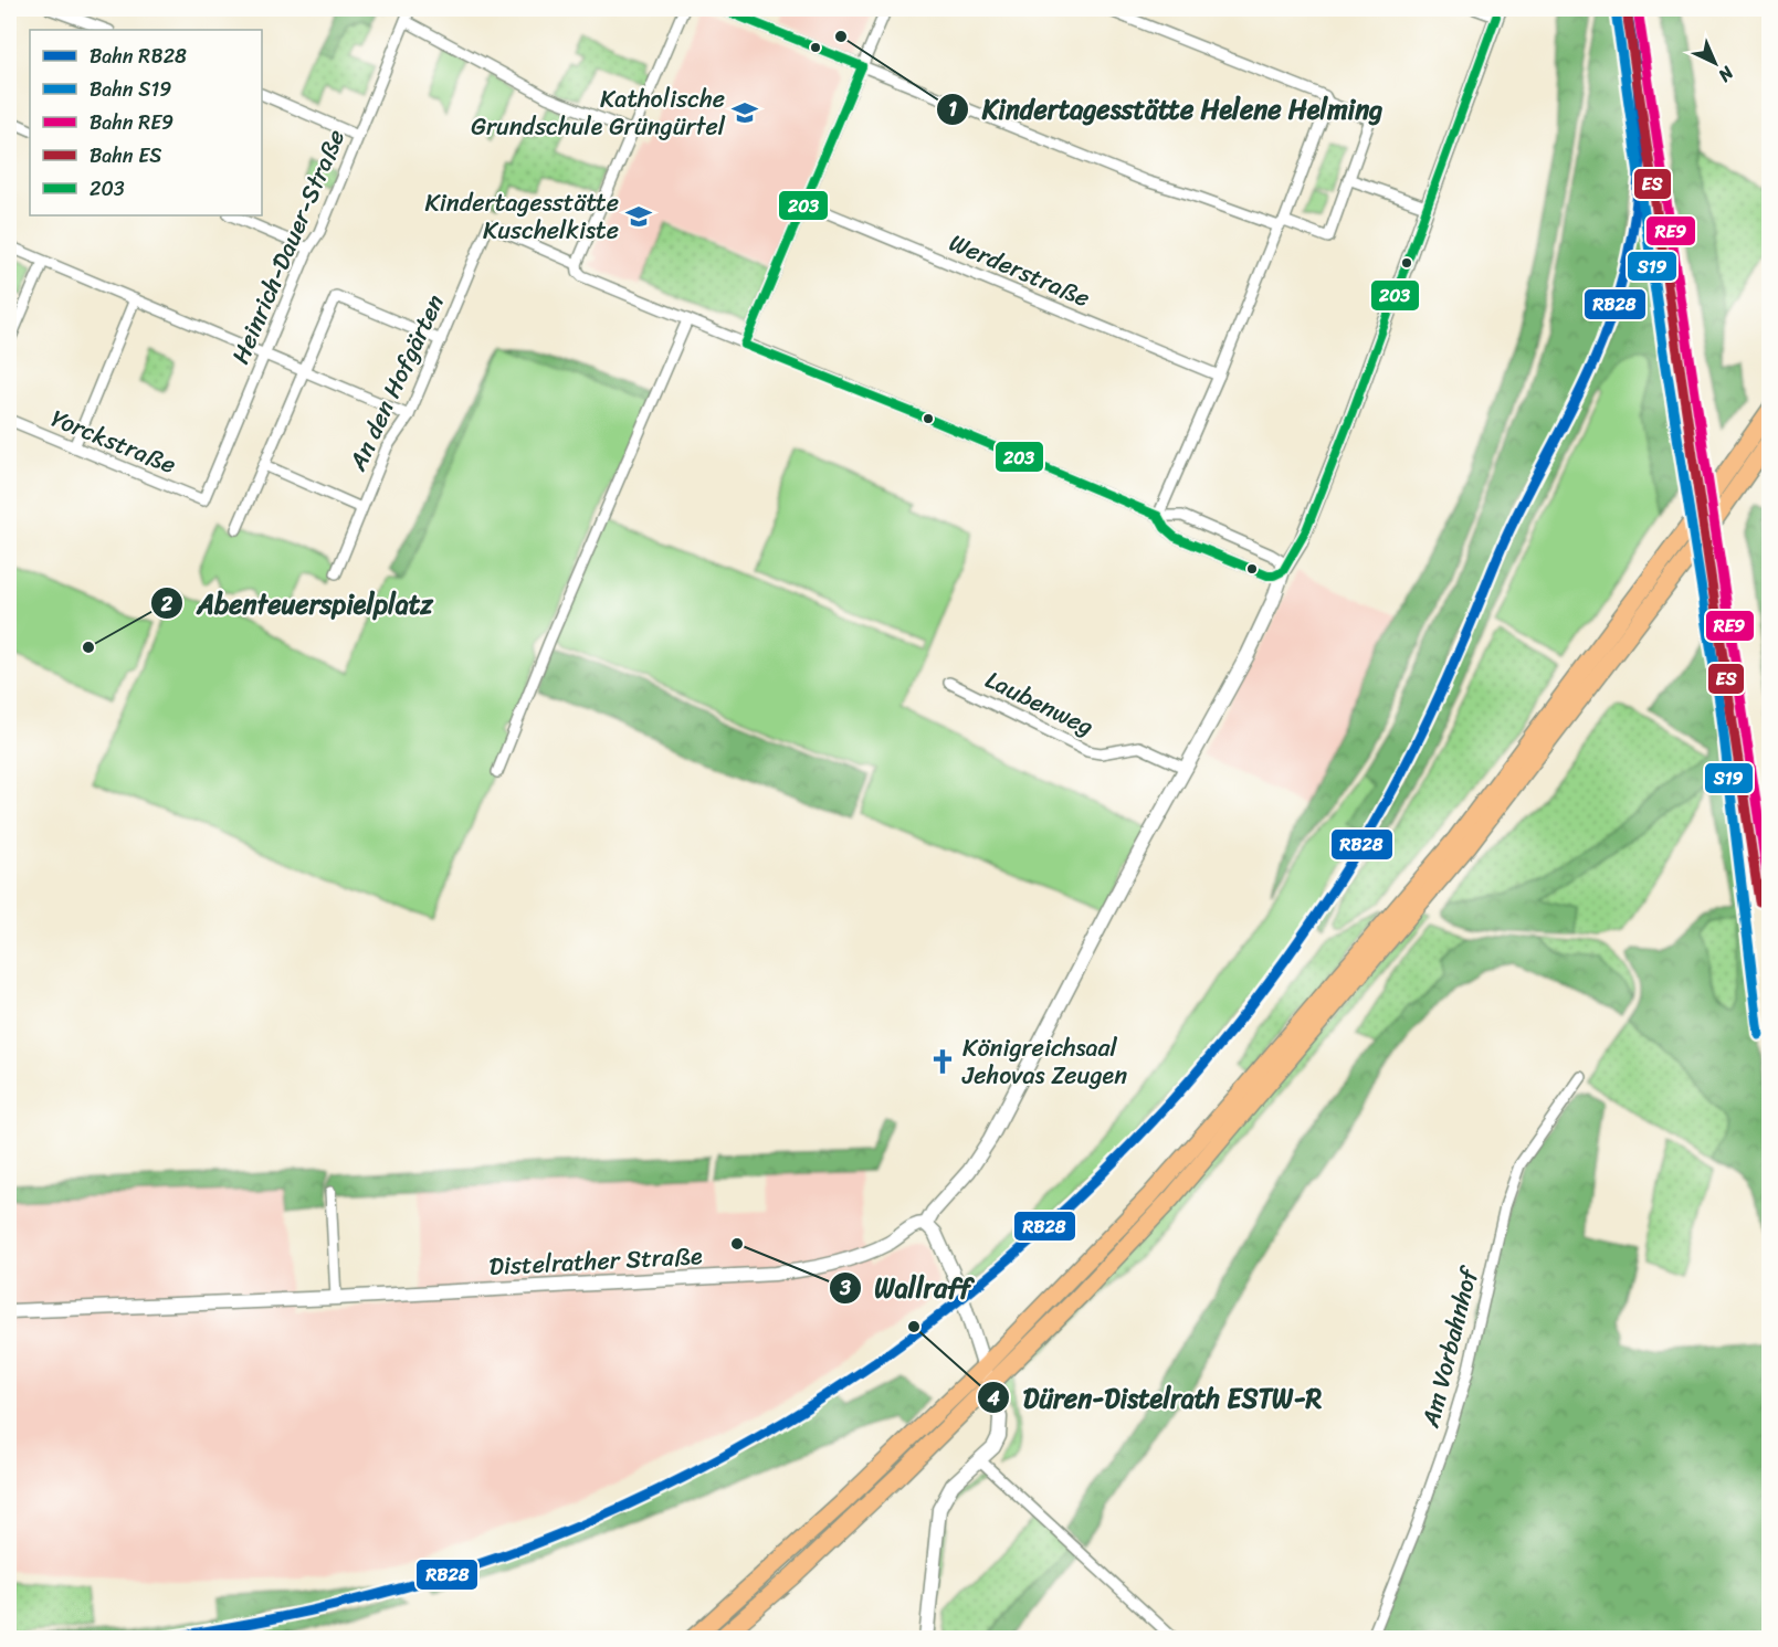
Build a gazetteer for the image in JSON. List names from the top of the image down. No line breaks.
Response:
{"streets":{"street":["Heinrich-Dauer-Straße","Werderstraße","An den Hofgärten","Yorckstraße","Laubenweg","Distelrather Straße","Am Vorbahnhof"]},"crossings":[["Heinrich-Dauer-Straße","Yorckstraße"]],"places":{"other":["Kindertagesstätte Helene Helming","Abenteuerspielplatz","Wallraff","Düren-Distelrath ESTW-R"],"school or university":["Katholische Grundschule Grüngürtel","Kindertagesstätte Kuschelkiste"],"church":["Königreichsaal Jehovas Zeugen"]},"lines":["rail line RB28","rail line RE9","transit line 203","rail line S19","rail line ES"],"legend":["Bahn RB28","Bahn S19","Bahn RE9","Bahn ES","203"],"north":"bottom right"}
